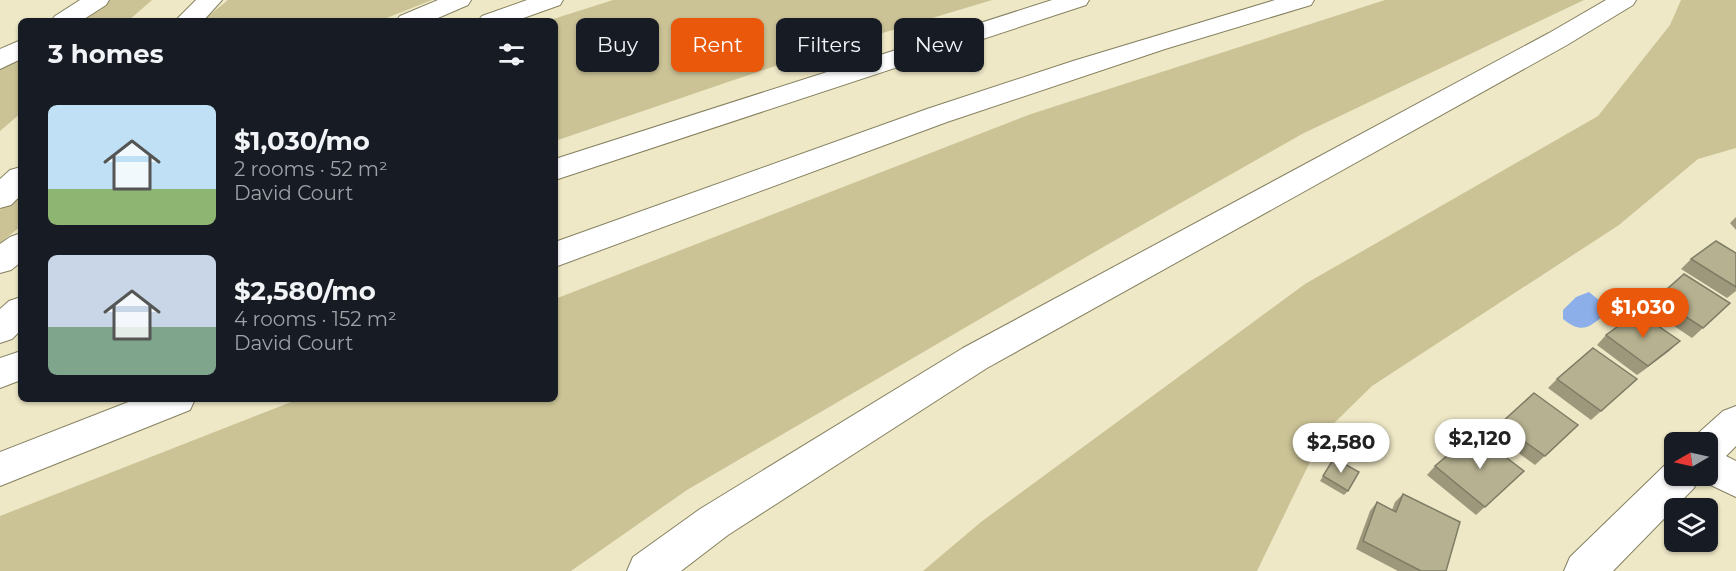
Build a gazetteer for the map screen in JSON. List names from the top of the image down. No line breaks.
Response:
{"north":"left","page":{"chip":["Buy","Rent","Filters","New"],"heading":"3 homes","list":[{"name":"$1,030/mo","note":"2 rooms · 52 m² · David Court"},{"name":"$2,580/mo","note":"4 rooms · 152 m² · David Court"}],"price":["$1,030","$2,120","$2,580"]}}
